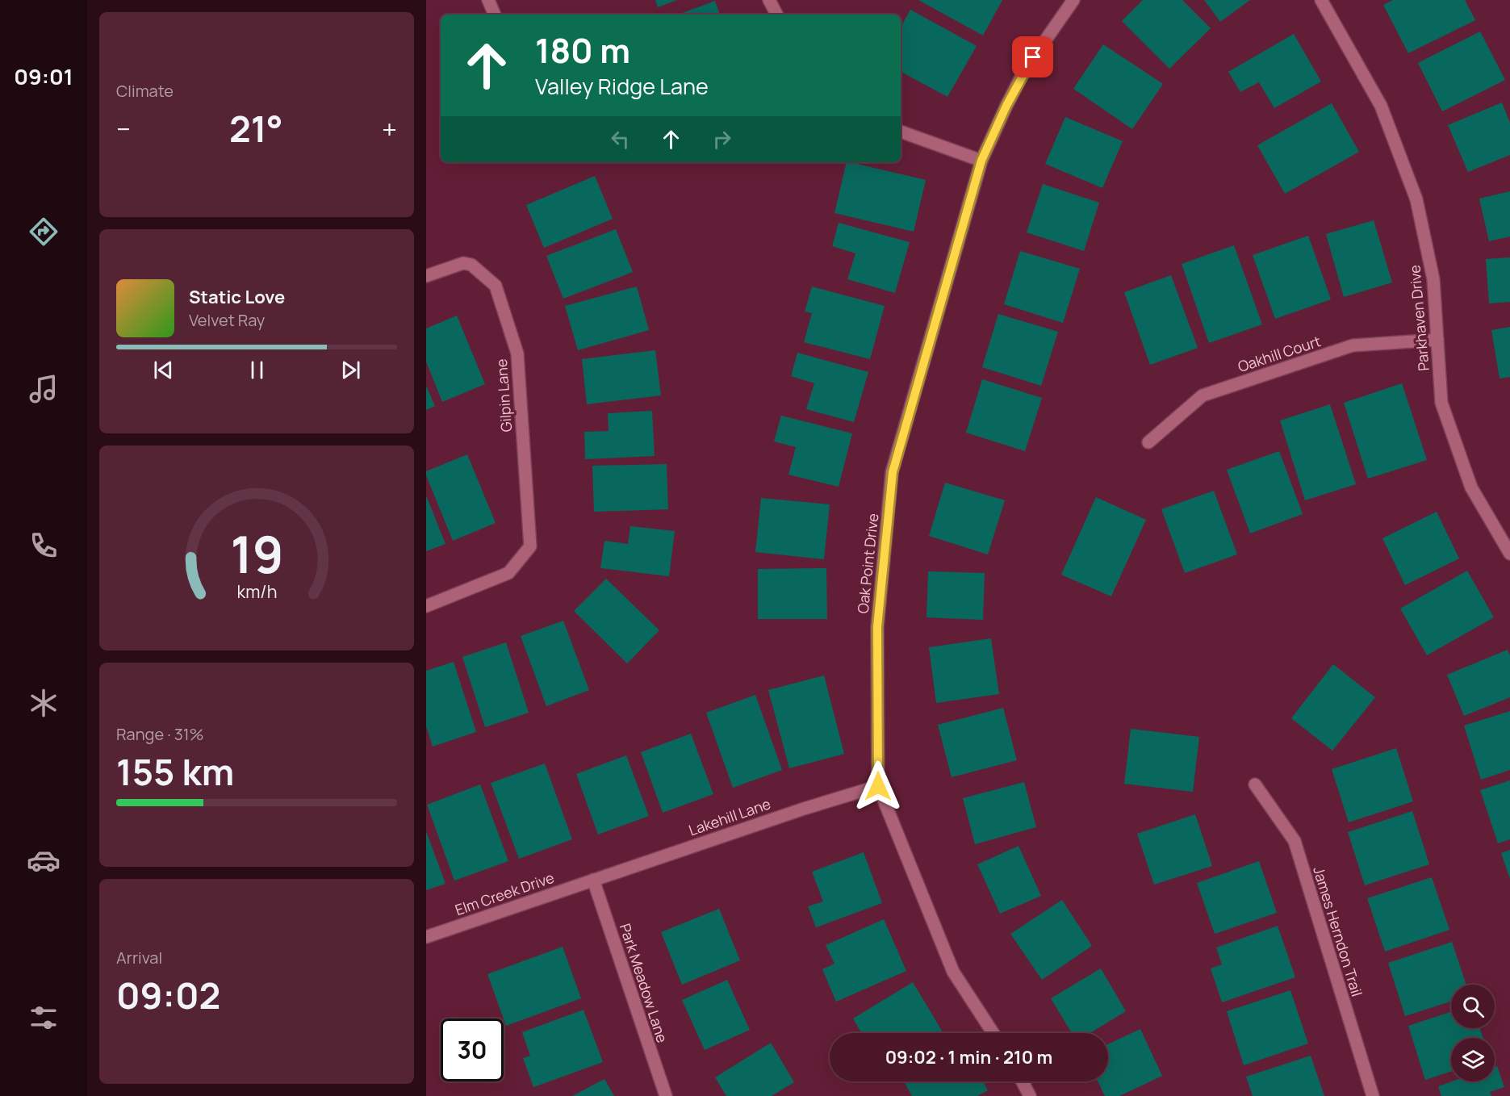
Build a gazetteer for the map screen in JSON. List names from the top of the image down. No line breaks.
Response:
{"streets":{"street":["Parkhaven Drive","Oakhill Court","Gilpin Lane","Oak Point Drive","Lakehill Lane","Elm Creek Drive","James Herndon Trail","Park Meadow Lane"]},"crossings":[["Parkhaven Drive","Oakhill Court"],["Oak Point Drive","Lakehill Lane"],["Lakehill Lane","Elm Creek Drive"],["Lakehill Lane","Park Meadow Lane"],["Elm Creek Drive","Park Meadow Lane"]],"page":{"tabs":"09:01","tile":["Climate",["Range · 31%","155 km"],["Arrival","09:02"]],"turn":["180 m","Valley Ridge Lane"],"heat":["−","21°","+"],"song":["Static Love","Velvet Ray"],"limit":"30","trip":"09:02 · 1 min · 210 m","gauge":["19","km/h"]}}
